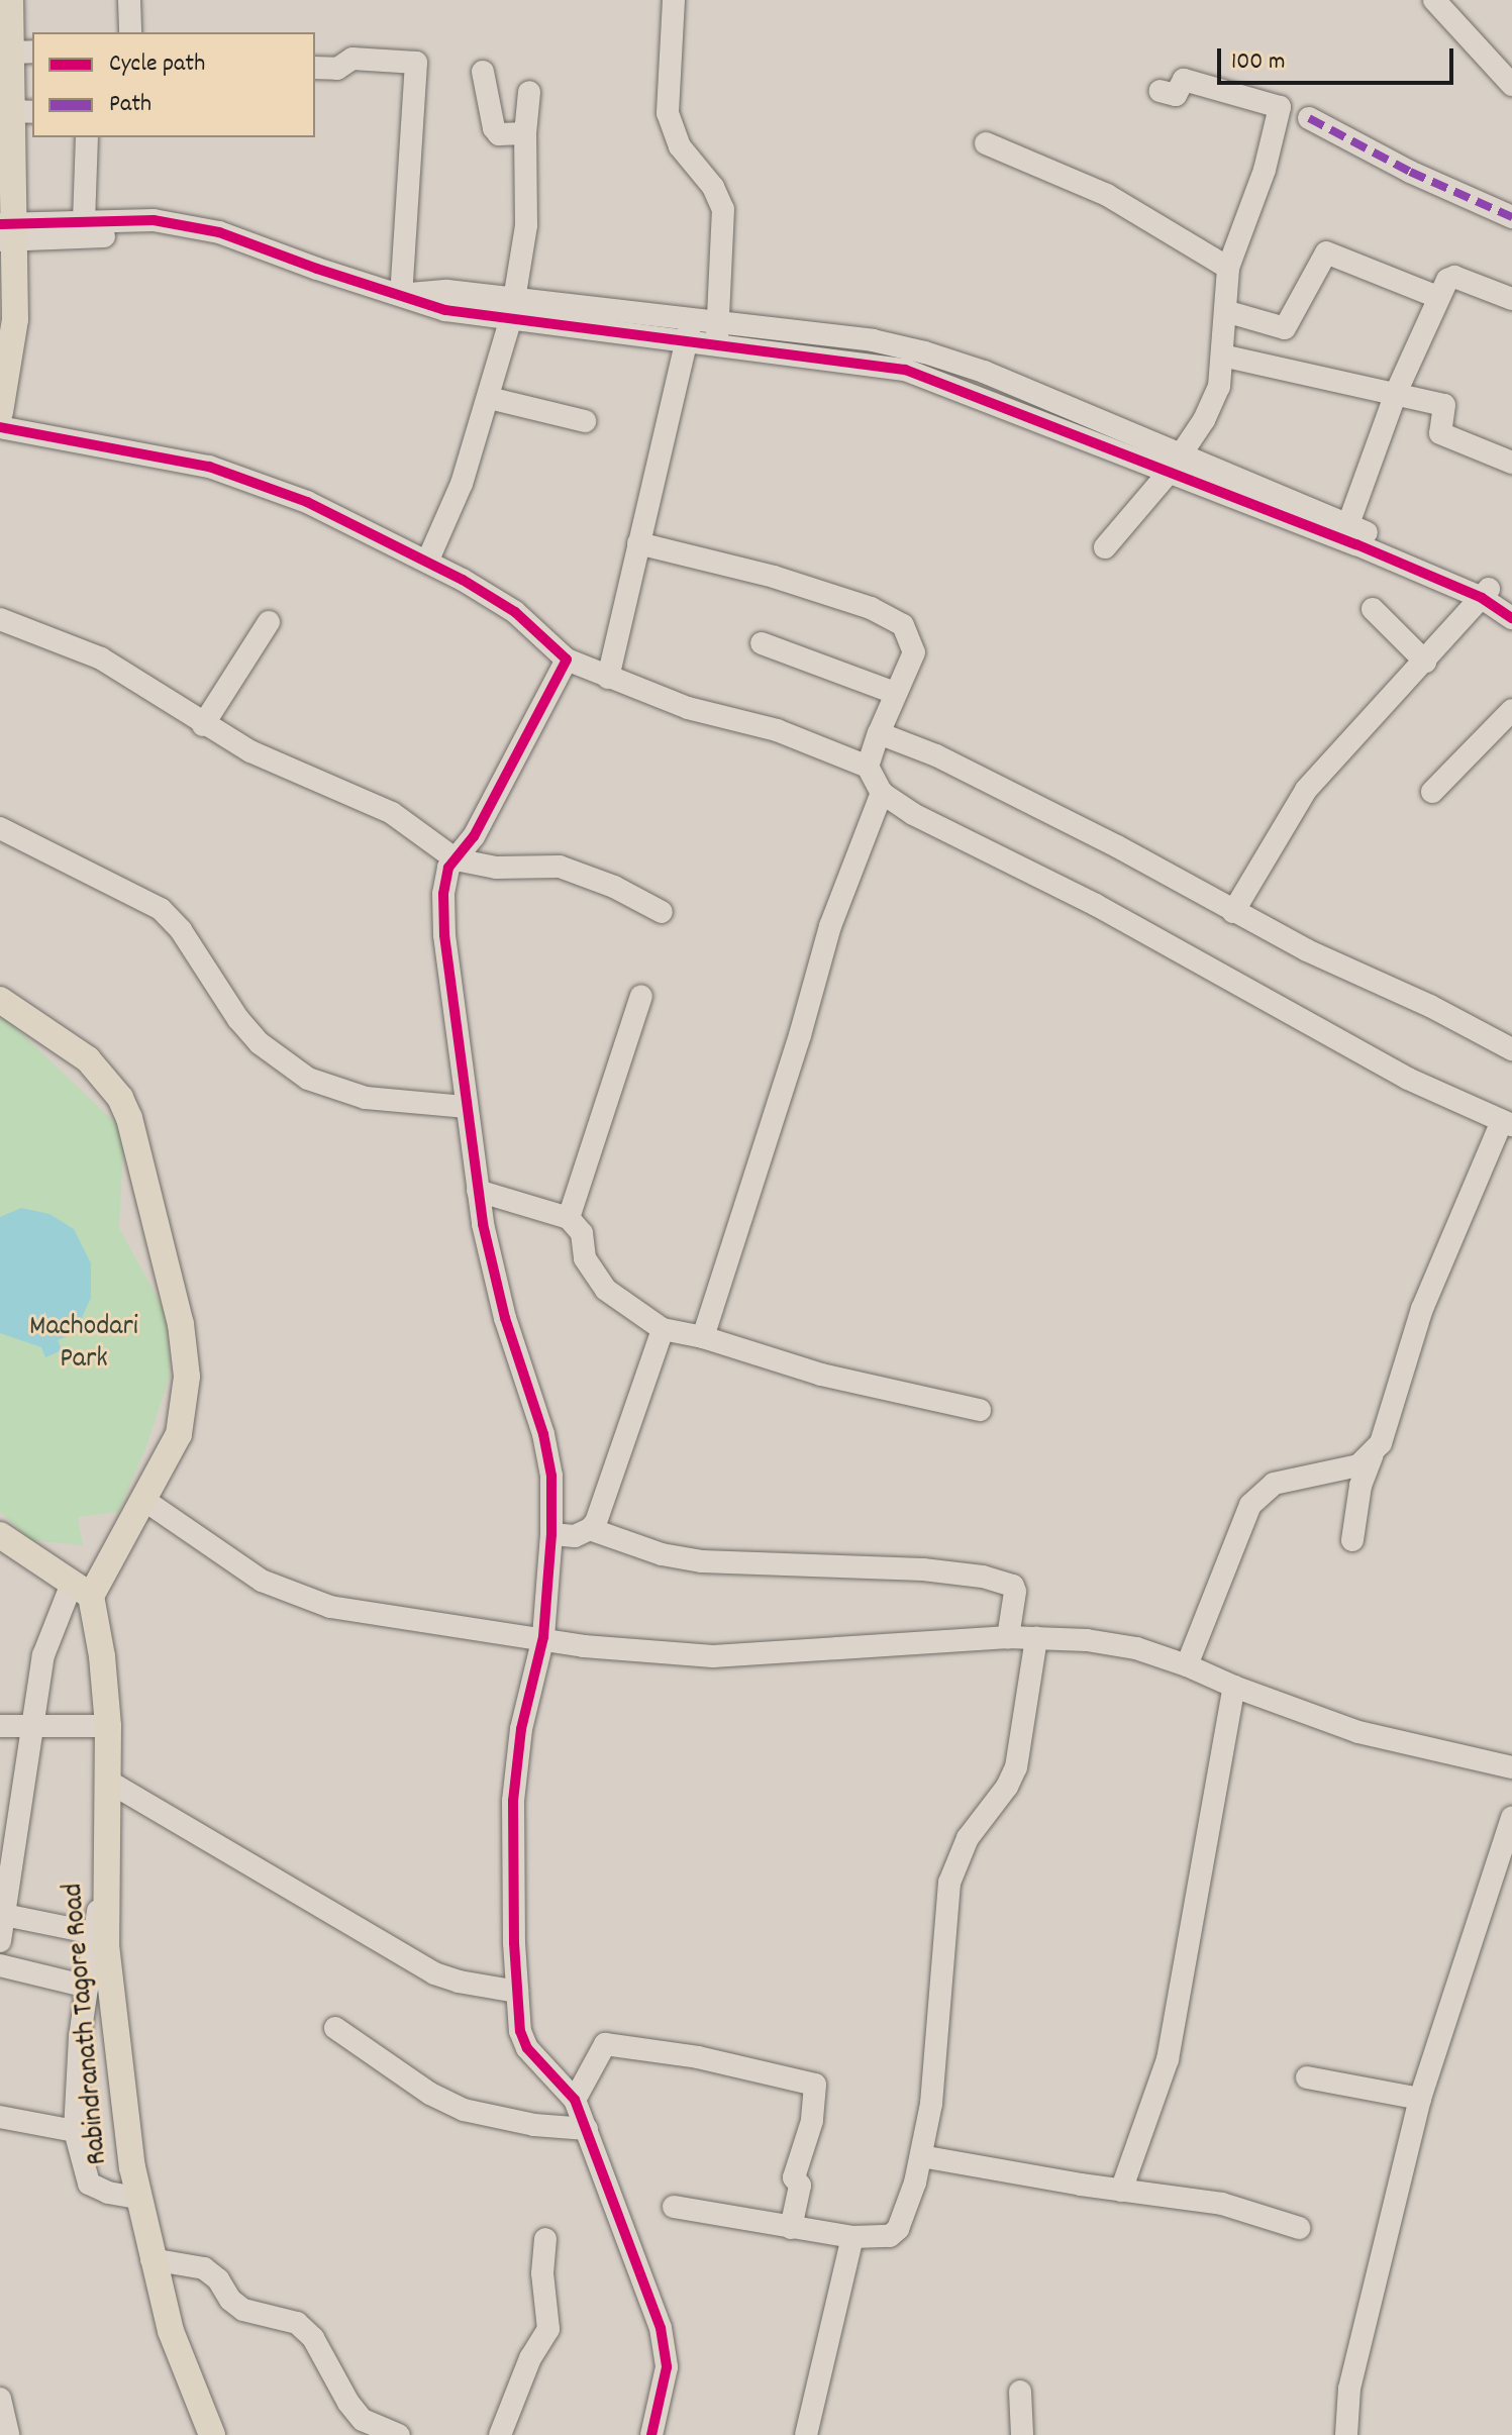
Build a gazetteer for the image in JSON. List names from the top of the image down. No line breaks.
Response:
{"streets":{"main road":["Rabindranath Tagore Road"]},"parks":["Machodari Park"],"legend":["Cycle path","Path"],"scale_bar":"100 m"}
